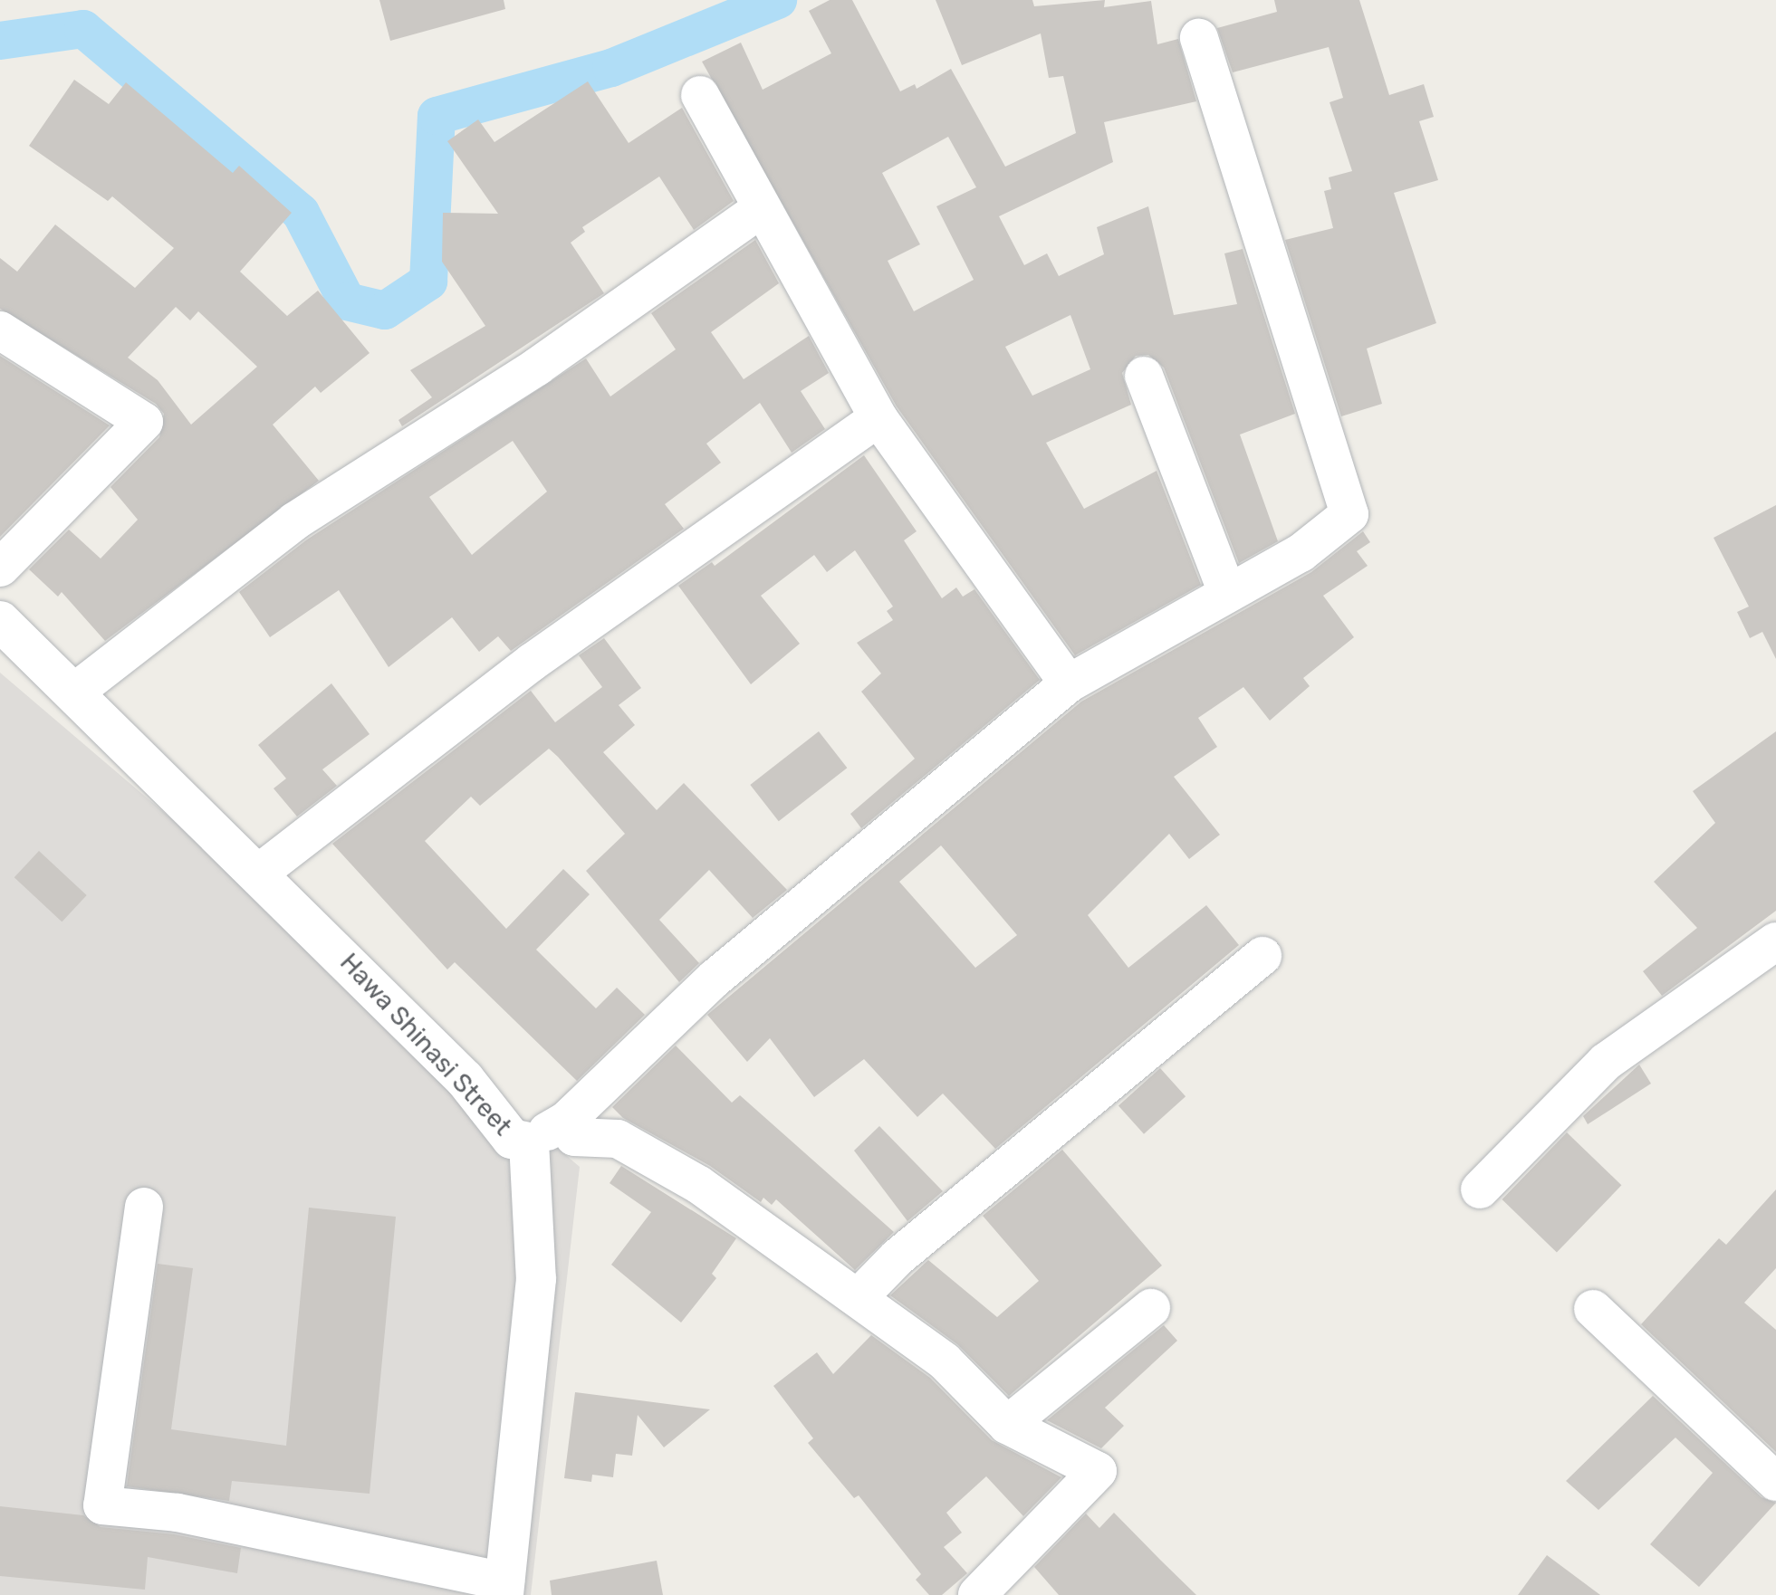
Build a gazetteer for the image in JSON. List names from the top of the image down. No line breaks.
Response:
{"streets":{"street":["Hawa Shinasi Street"]}}
